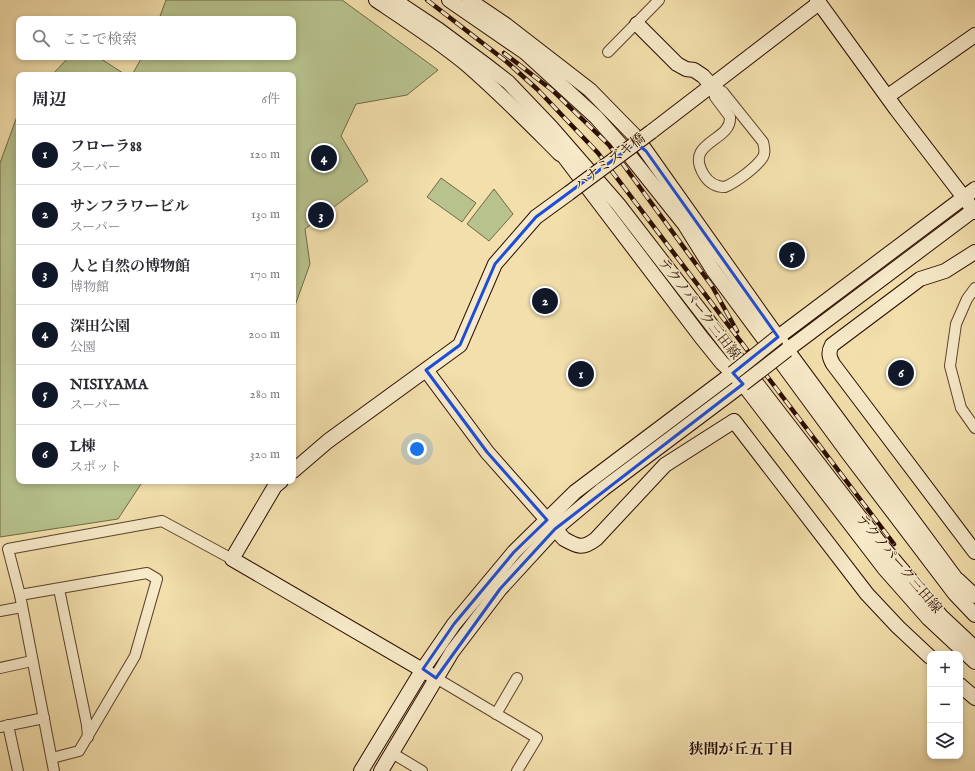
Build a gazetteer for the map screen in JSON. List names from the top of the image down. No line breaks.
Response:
{"streets":{"street":["ハナミズキ橋","テクノパーク三田線"]},"districts":["狭間が丘五丁目"],"page":{"search":"ここで検索","heading":["周辺","6件"],"list":[{"mark":"1","name":"フローラ88","note":"スーパー","value":"120 m"},{"mark":"2","name":"サンフラワービル","note":"スーパー","value":"130 m"},{"mark":"3","name":"人と自然の博物館","note":"博物館","value":"170 m"},{"mark":"4","name":"深田公園","note":"公園","value":"200 m"},{"mark":"5","name":"NISIYAMA","note":"スーパー","value":"280 m"},{"mark":"6","name":"L棟","note":"スポット","value":"320 m"}],"pins":["4","3","5","2","6","1"],"map_buttons":["+","−"]}}
